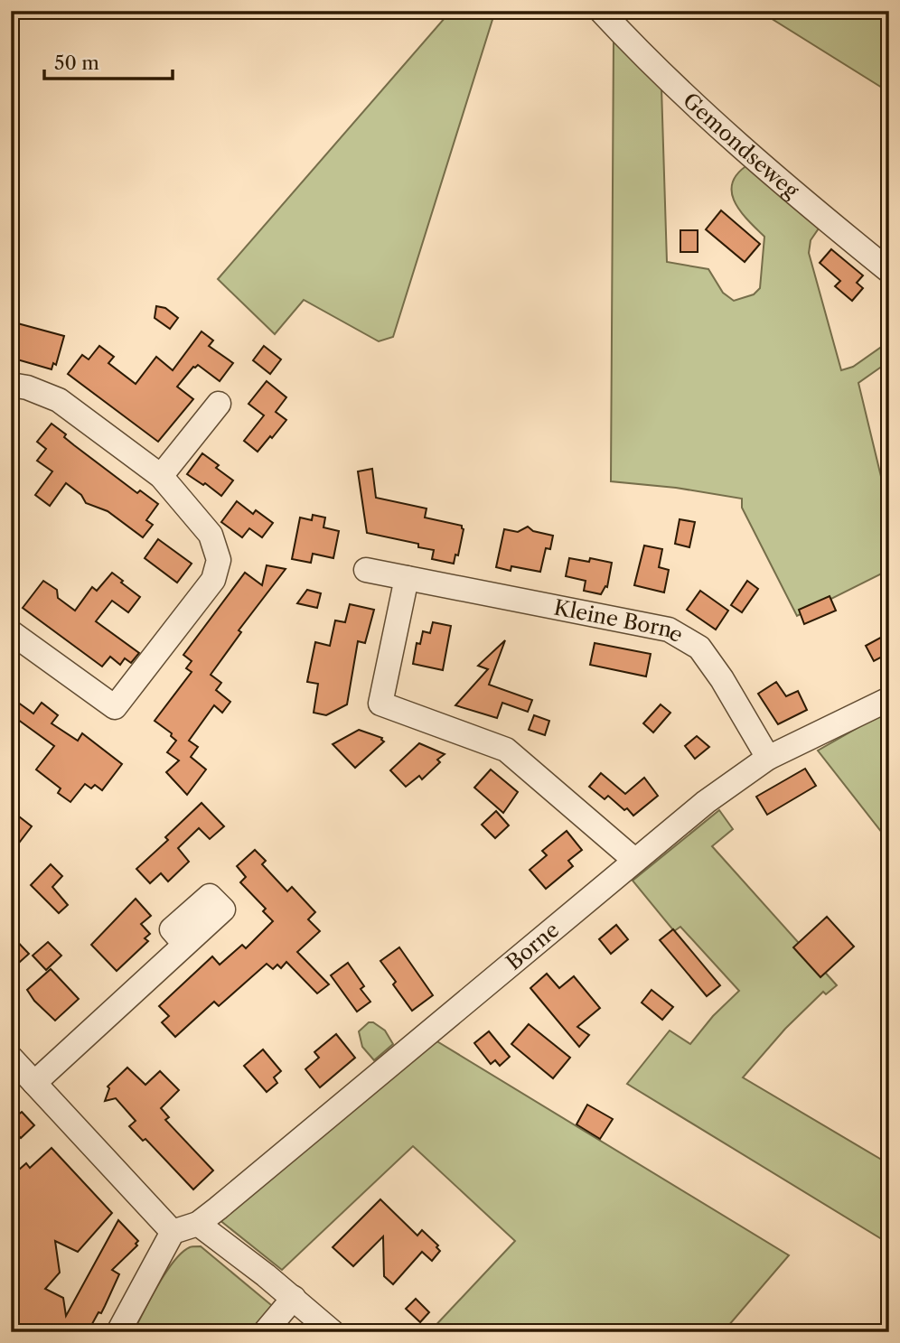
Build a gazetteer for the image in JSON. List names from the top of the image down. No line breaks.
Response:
{"streets":{"street":["Gemondseweg","Kleine Borne","Borne"]},"crossings":[["Kleine Borne","Borne"]],"scale_bar":"50 m"}
